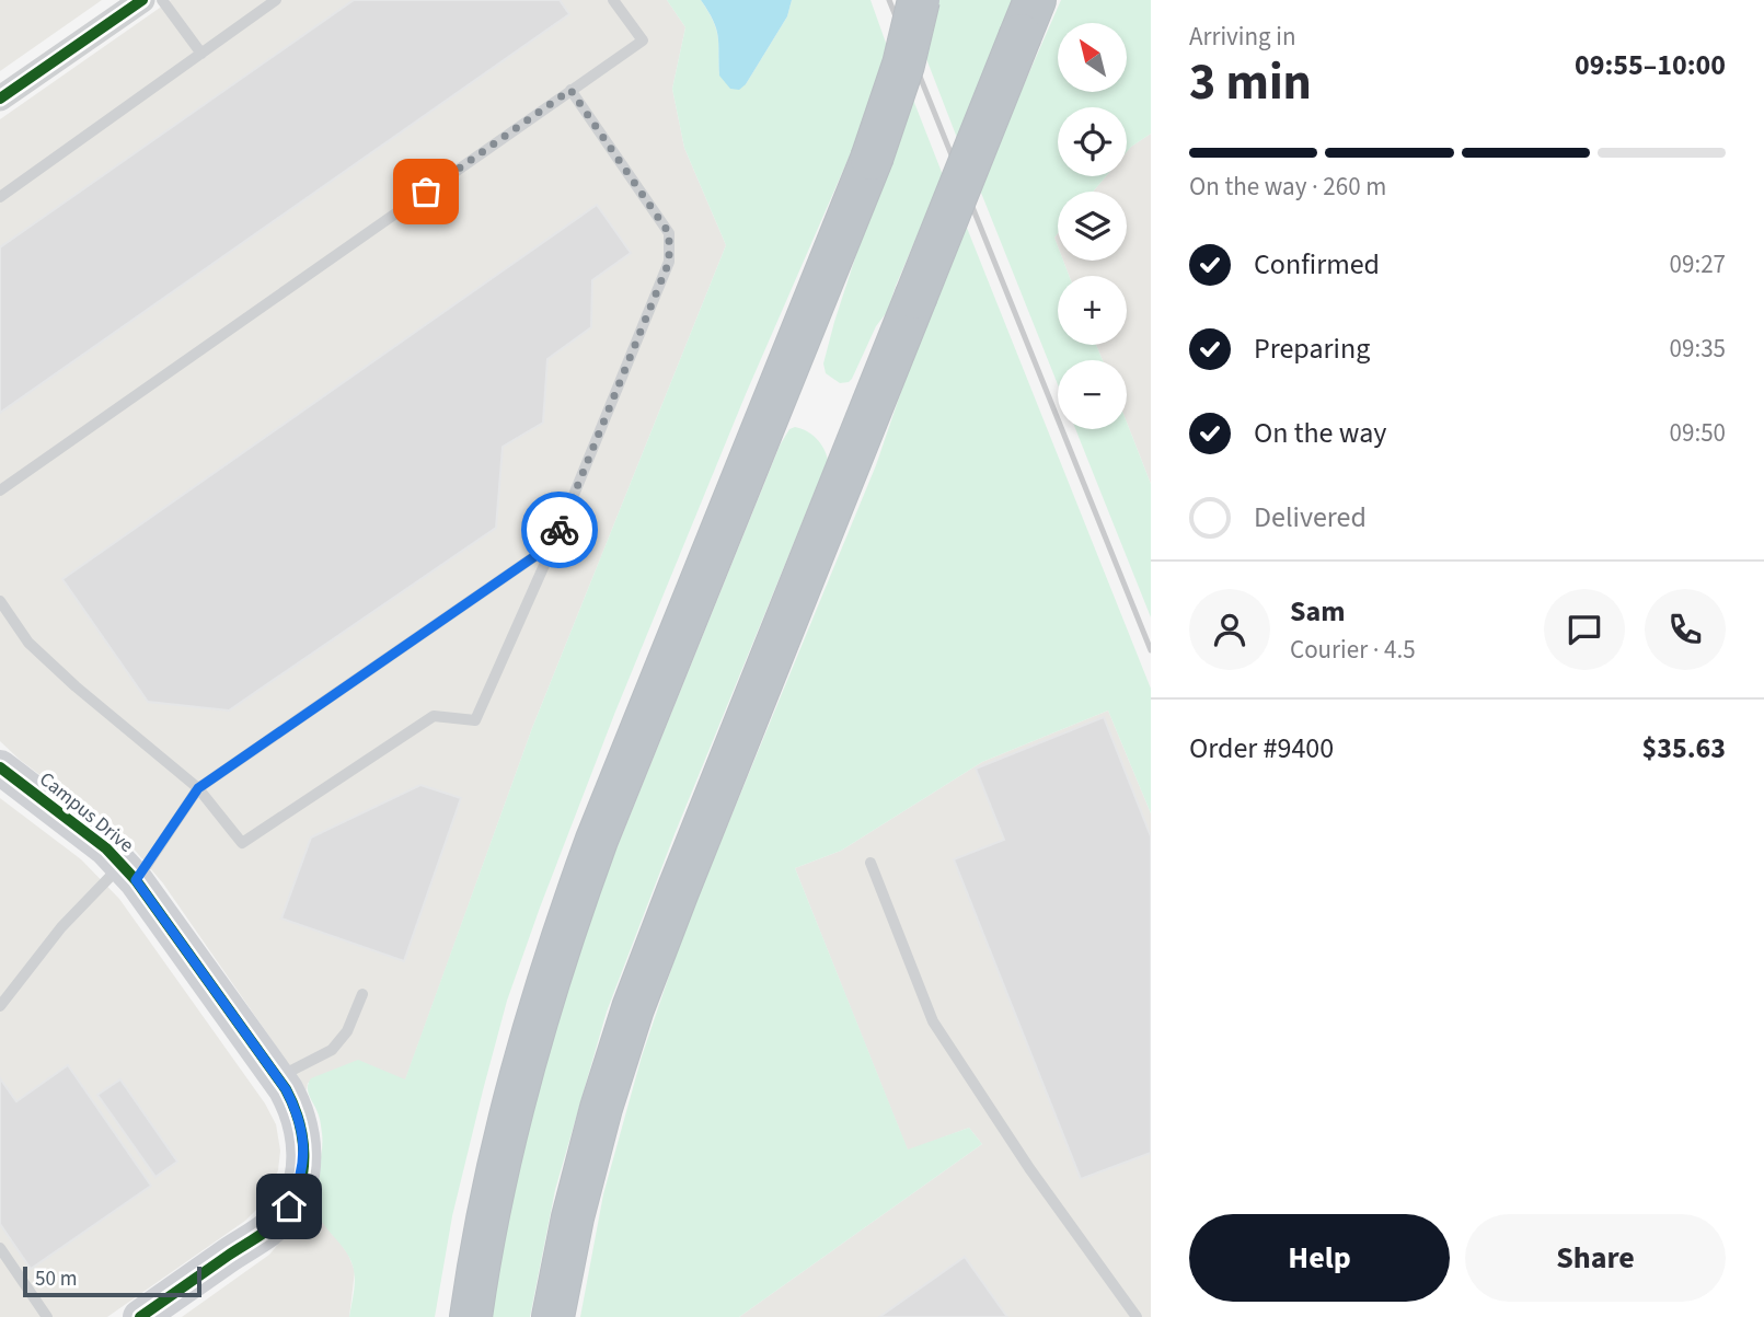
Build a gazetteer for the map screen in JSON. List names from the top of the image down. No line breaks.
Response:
{"streets":{"street":["Campus Drive"]},"scale_bar":"50 m","north":"top left","page":{"heading":["3 min","Arriving in","09:55–10:00"],"panel":["Sam","Courier · 4.5","Order #9400","$35.63"],"map_buttons":["+","−"],"bar":"On the way · 260 m","list":[["Confirmed","09:27"],["Preparing","09:35"],["On the way","09:50"],"Delivered"],"buttons":["Help","Share"],"scale":"50 m"}}
